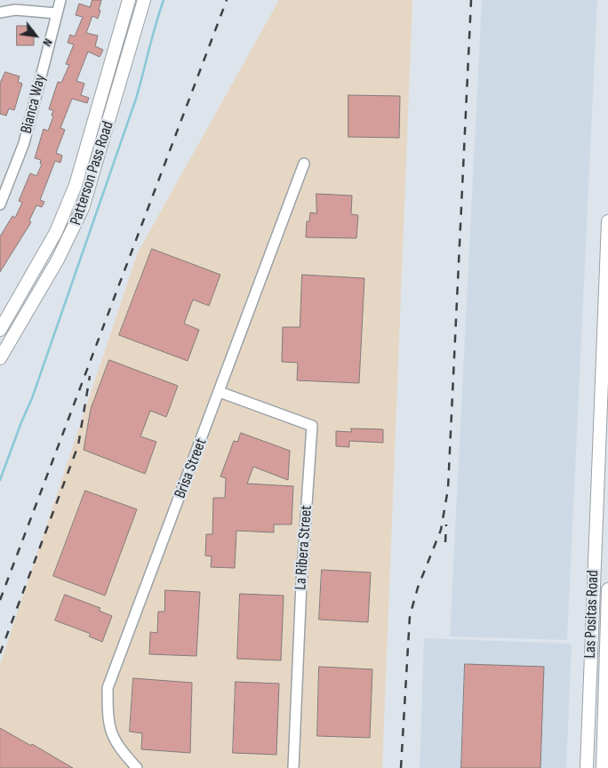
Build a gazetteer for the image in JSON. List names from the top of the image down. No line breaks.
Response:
{"streets":{"main road":["Patterson Pass Road","Las Positas Road"],"street":["Bianca Way","Brisa Street","La Ribera Street"]},"crossings":[["Brisa Street","La Ribera Street"]],"north":"bottom right"}
